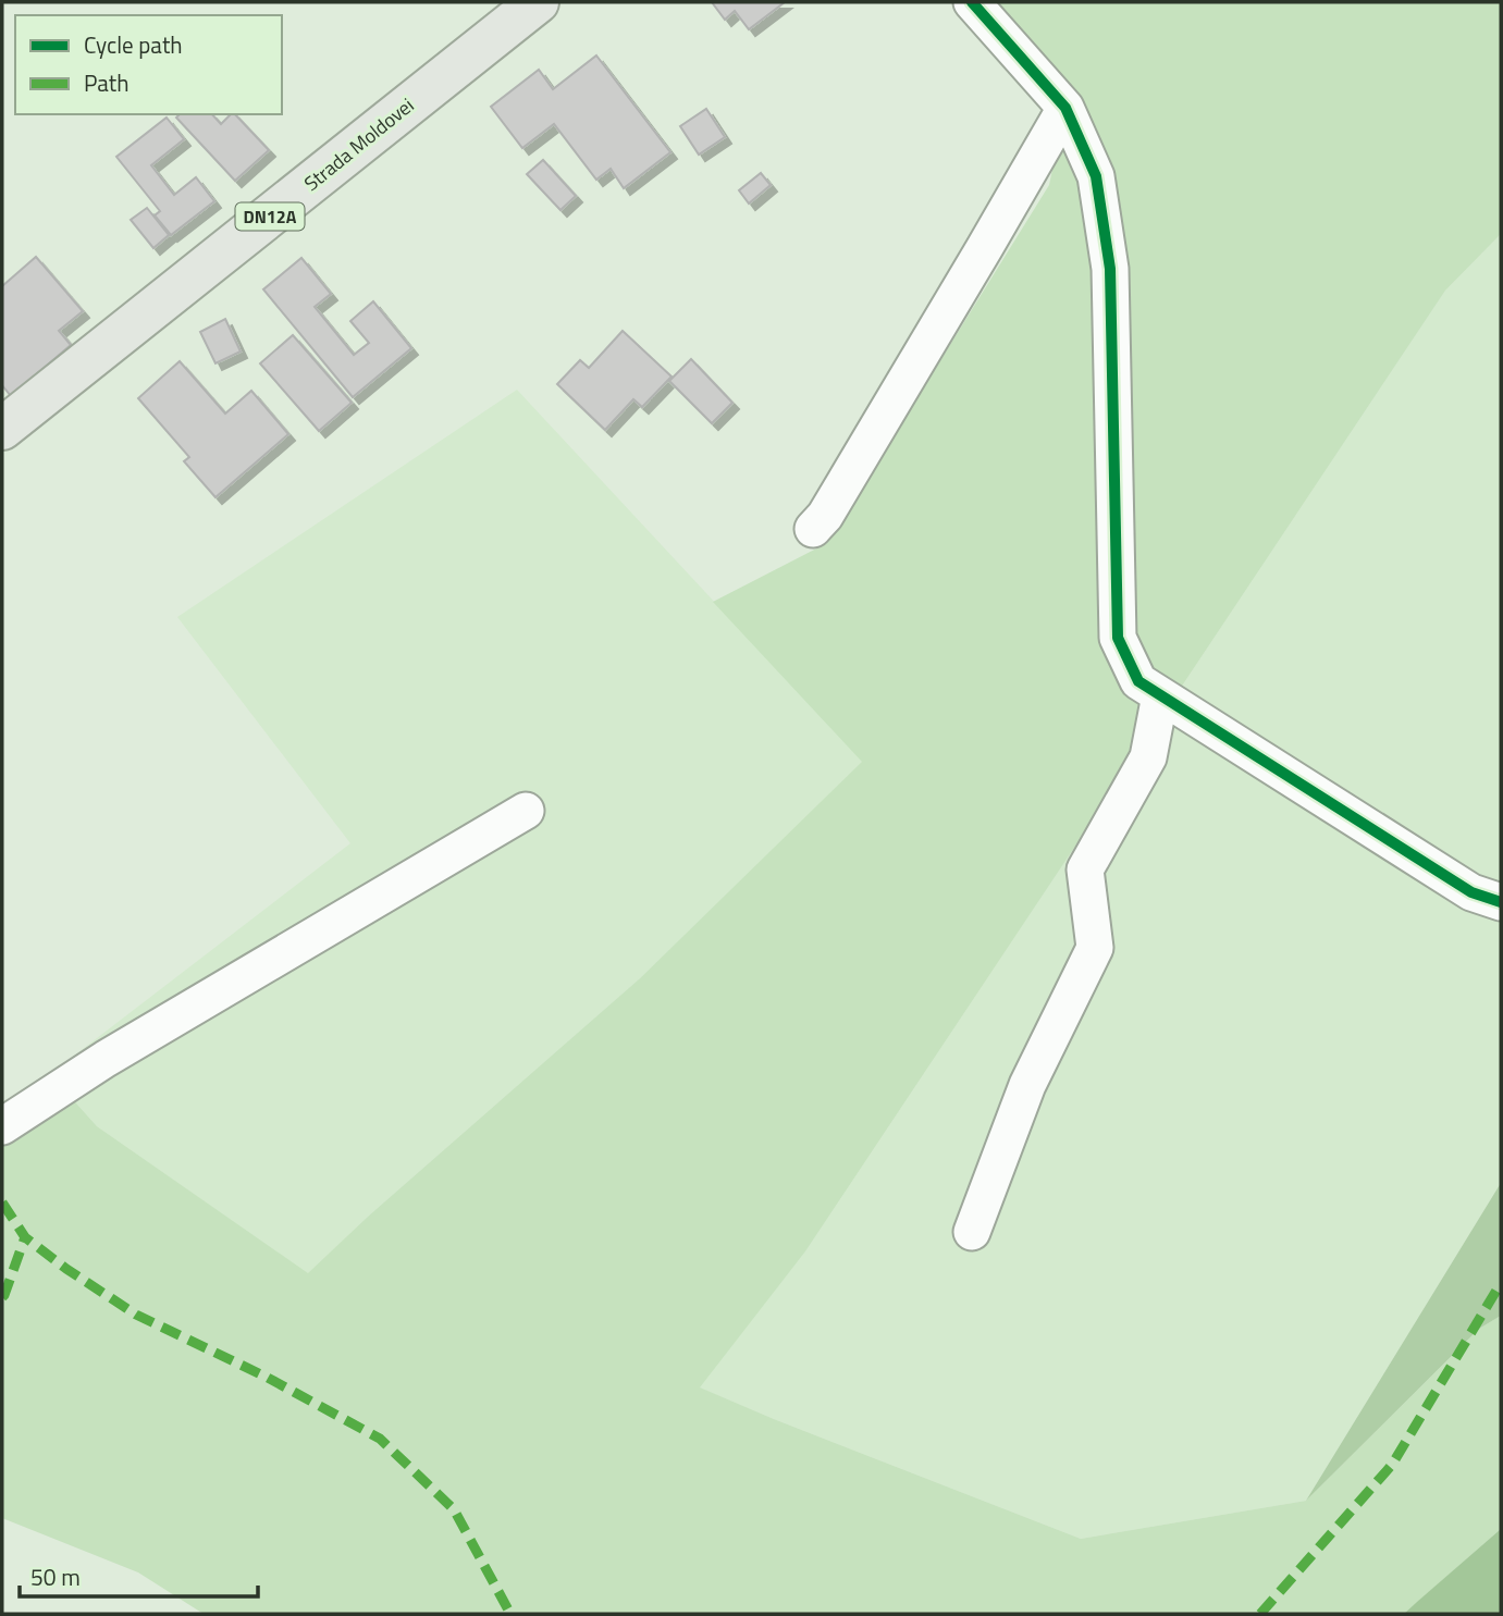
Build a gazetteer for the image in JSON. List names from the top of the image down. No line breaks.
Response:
{"streets":{"main road":["Strada Moldovei","DN12A"]},"legend":["Cycle path","Path"],"scale_bar":"50 m"}
